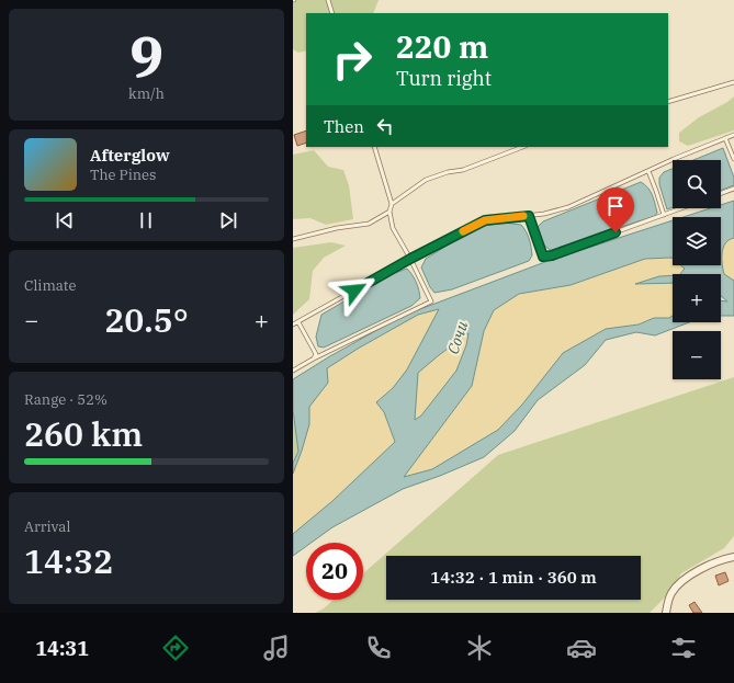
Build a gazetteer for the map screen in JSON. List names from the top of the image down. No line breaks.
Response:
{"water":["Сочи"],"page":{"tile":[["9","km/h"],"Climate",["Range · 52%","260 km"],["Arrival","14:32"]],"turn":["220 m","Turn right"],"then":"Then","song":["Afterglow","The Pines"],"map_buttons":["+","−"],"heat":["−","20.5°","+"],"limit":"20","trip":"14:32 · 1 min · 360 m","tabs":"14:31"}}
